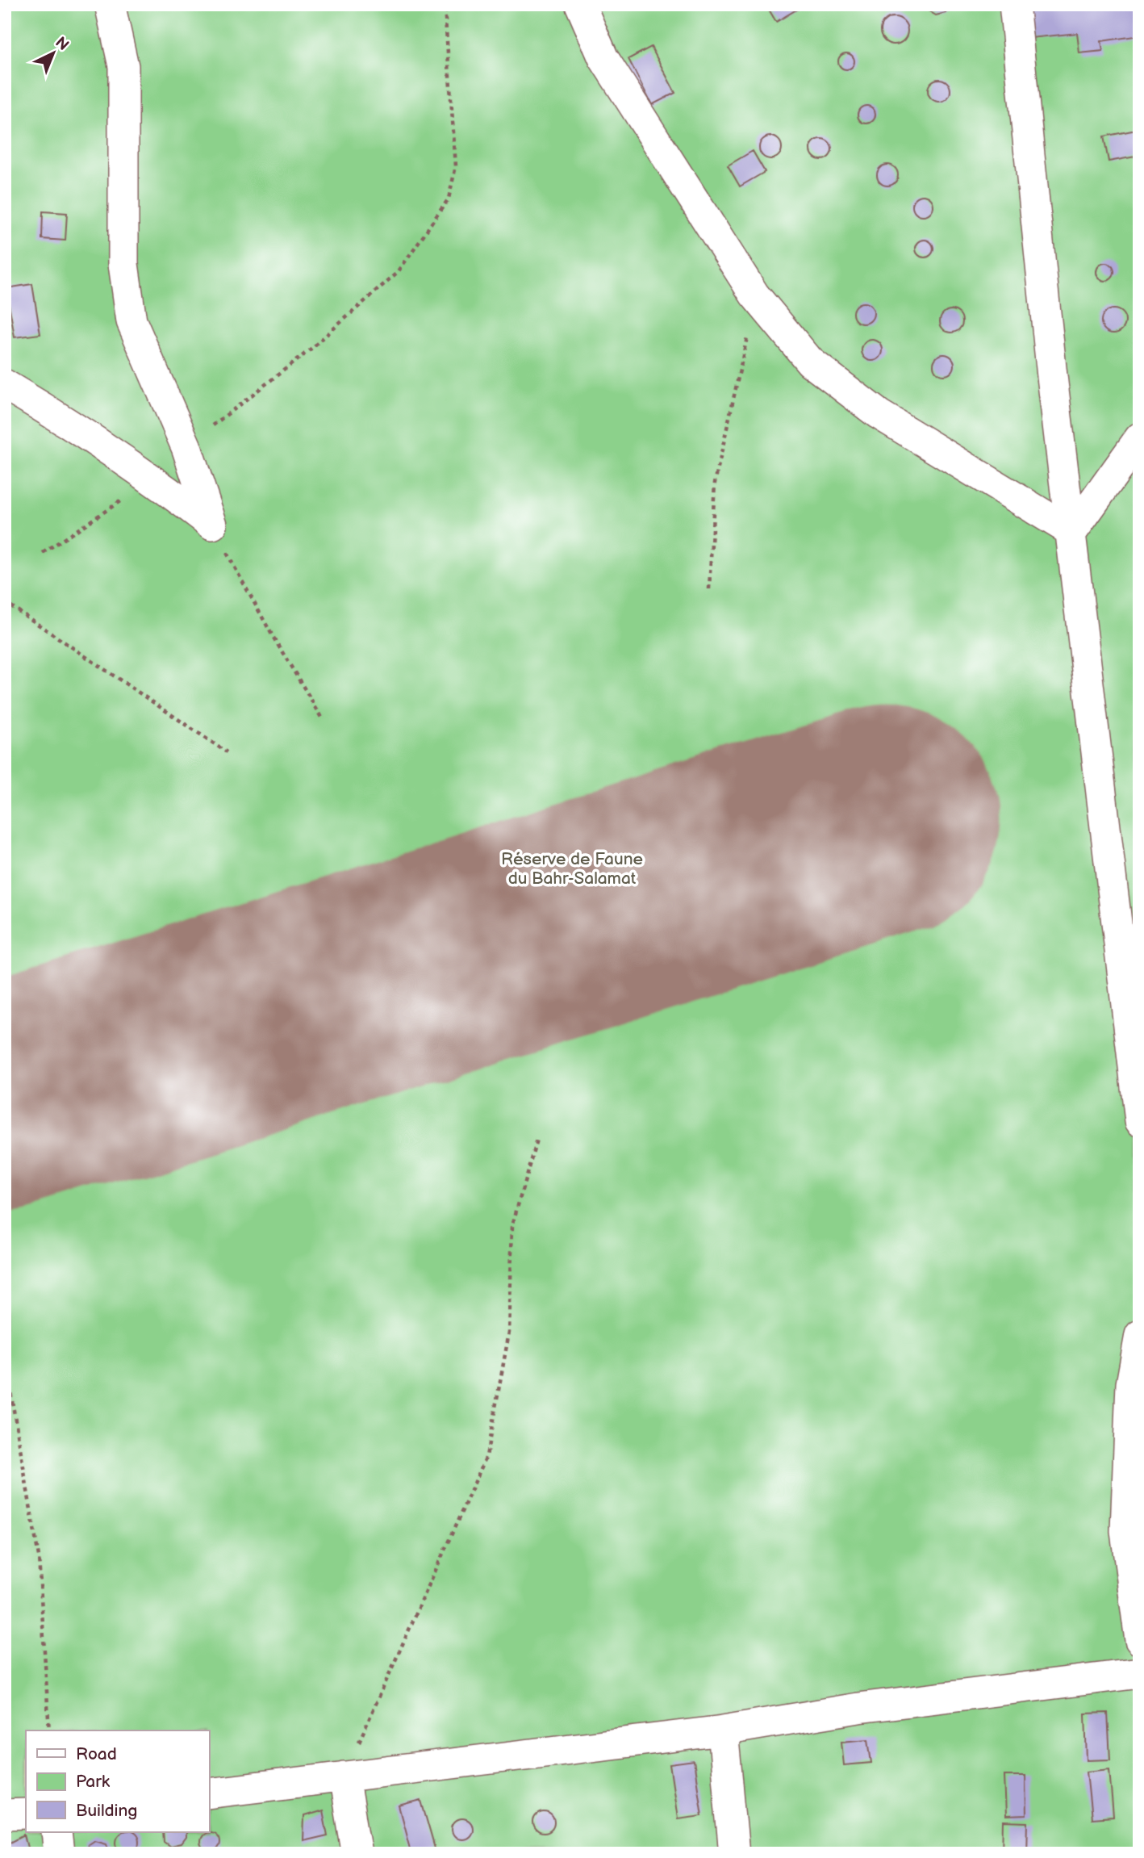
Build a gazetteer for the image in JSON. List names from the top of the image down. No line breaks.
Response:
{"parks":["Réserve de Faune du Bahr-Salamat"],"legend":["Road","Park","Building"],"north":"top right"}
